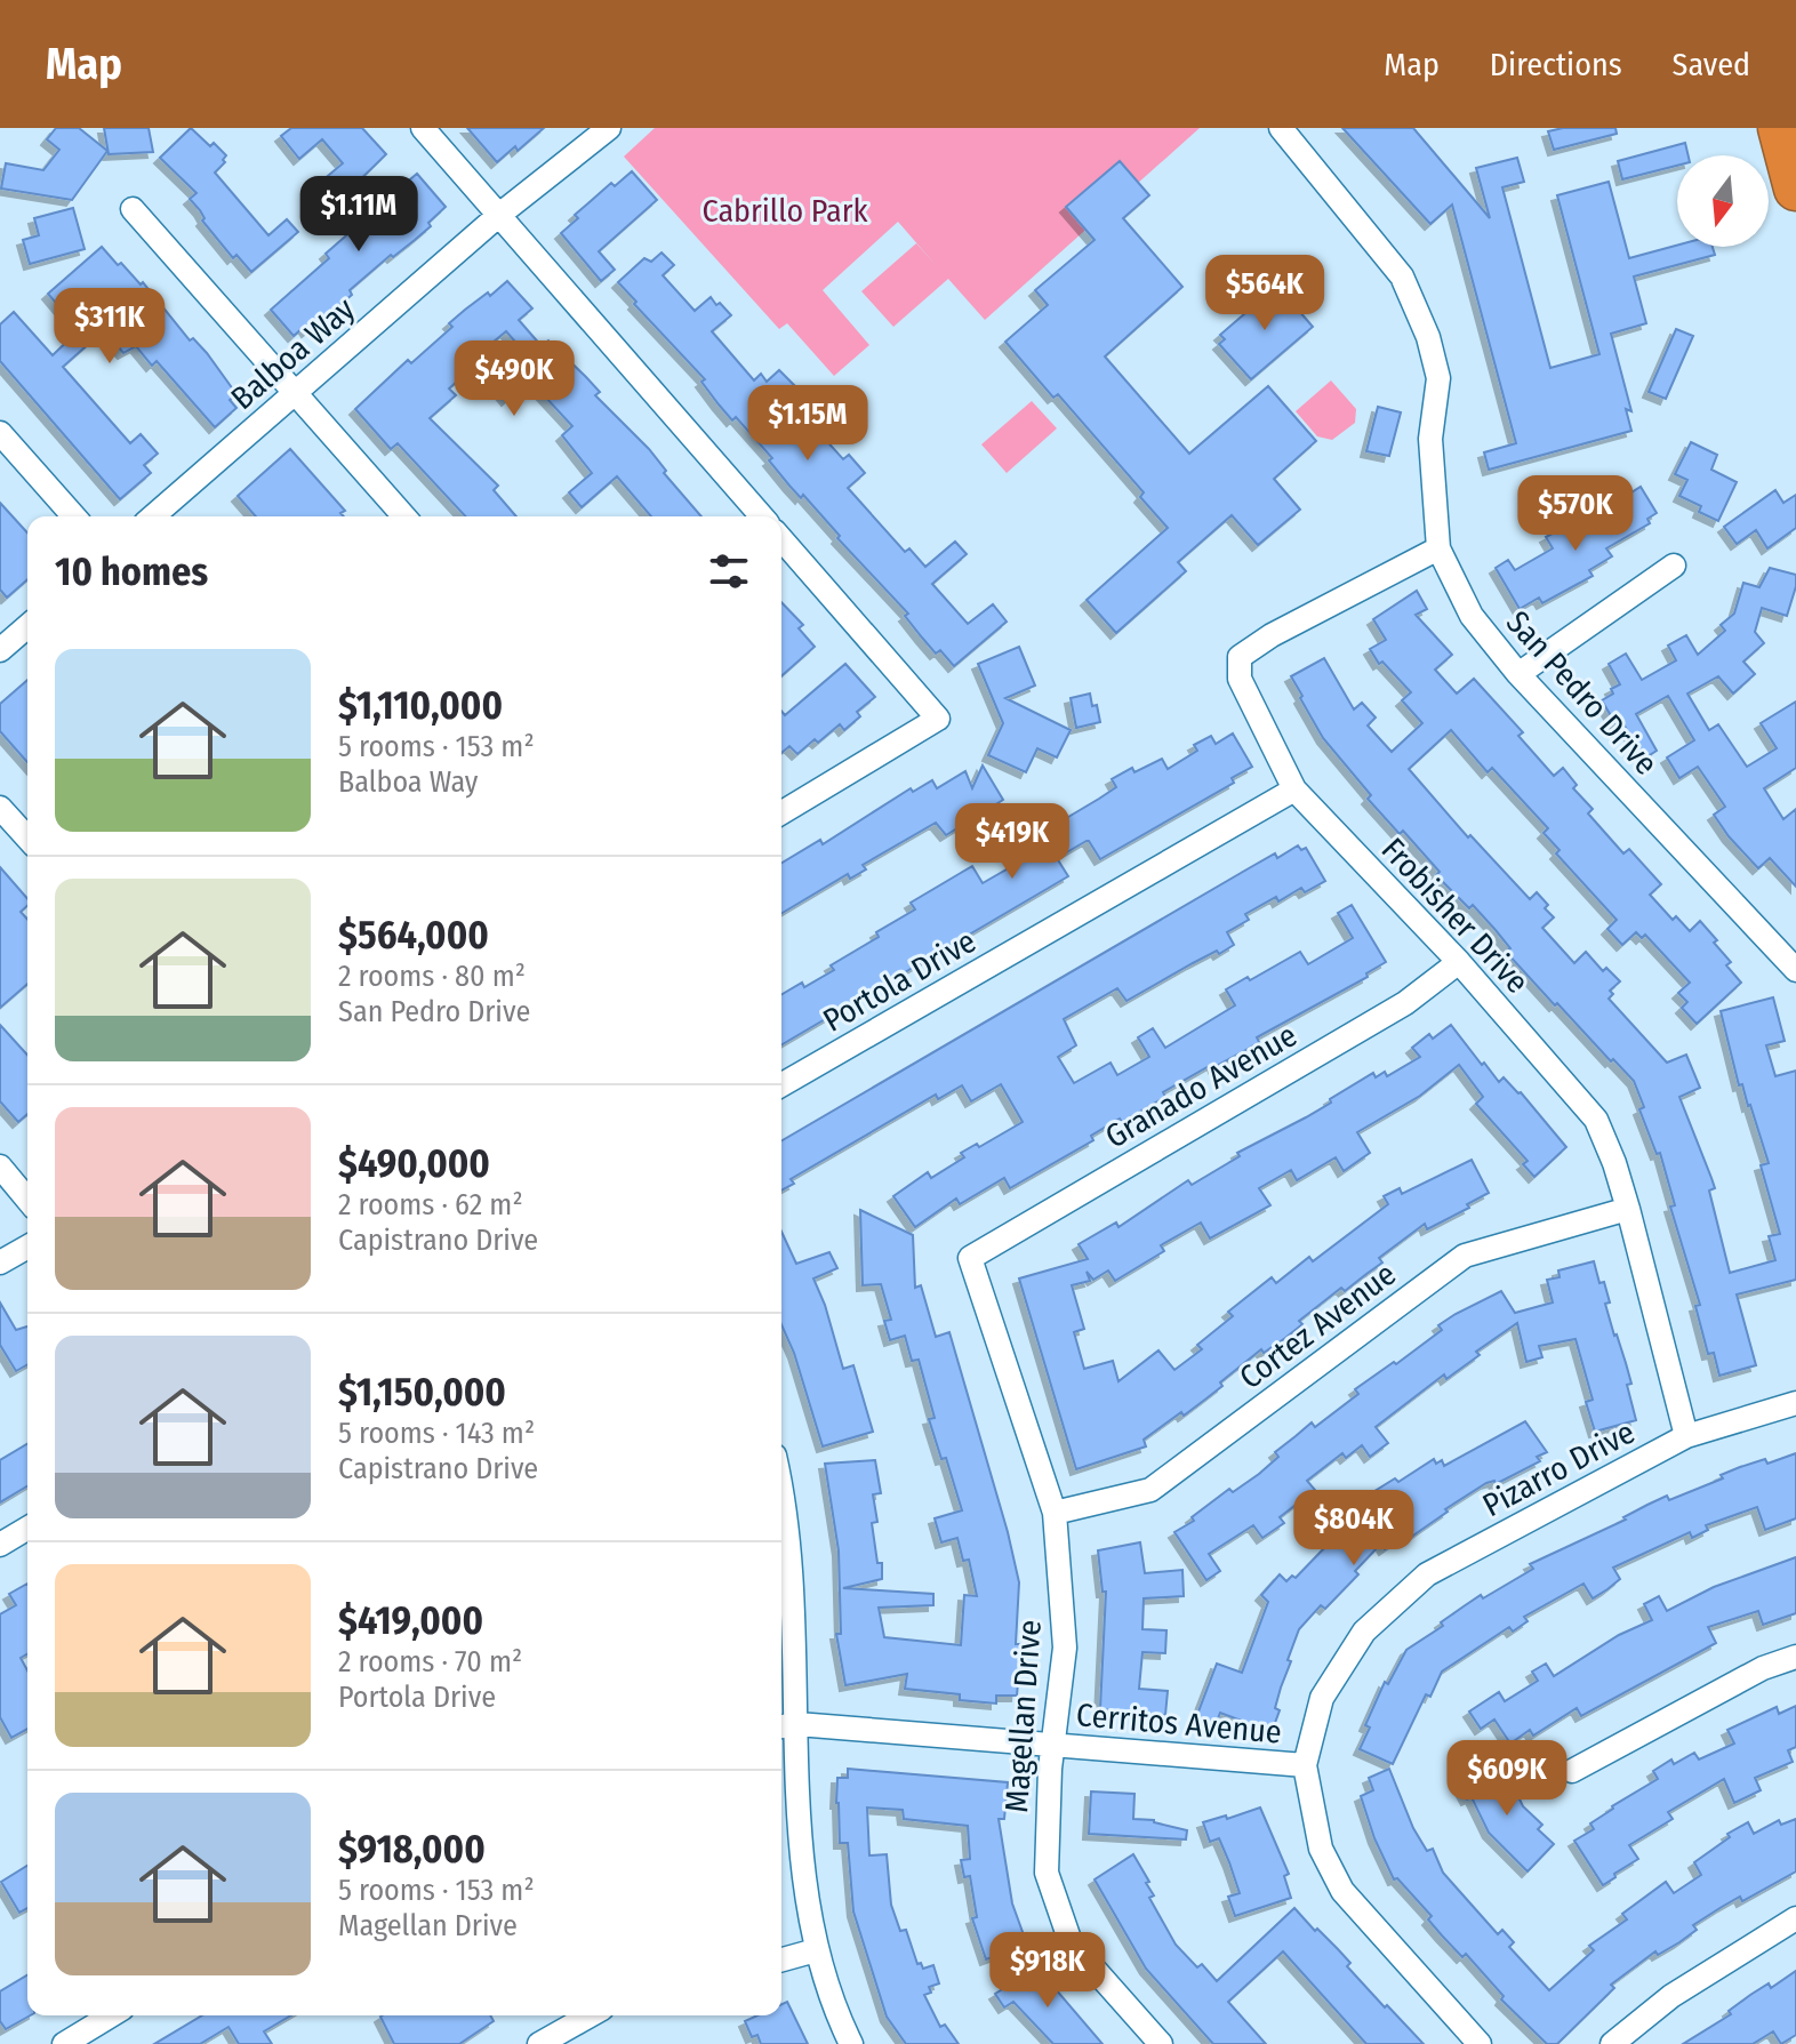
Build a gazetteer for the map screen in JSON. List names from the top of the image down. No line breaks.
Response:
{"streets":{"street":["Balboa Way","San Pedro Drive","Frobisher Drive","Portola Drive","Granado Avenue","Cortez Avenue","Pizarro Drive","Magellan Drive","Cerritos Avenue"]},"crossings":[["San Pedro Drive","Frobisher Drive"],["Frobisher Drive","Portola Drive"],["Frobisher Drive","Granado Avenue"],["Frobisher Drive","Cortez Avenue"],["Frobisher Drive","Pizarro Drive"],["Granado Avenue","Magellan Drive"],["Cortez Avenue","Magellan Drive"],["Pizarro Drive","Cerritos Avenue"],["Magellan Drive","Cerritos Avenue"]],"parks":["Cabrillo Park"],"north":"bottom","page":{"header":"Map","nav":["Map","Directions","Saved"],"price":["$1.11M","$564K","$311K","$490K","$1.15M","$570K","$419K","$804K","$609K","$918K"],"heading":"10 homes","list":[{"name":"$1,110,000","note":"5 rooms · 153 m² · Balboa Way"},{"name":"$564,000","note":"2 rooms · 80 m² · San Pedro Drive"},{"name":"$490,000","note":"2 rooms · 62 m² · Capistrano Drive"},{"name":"$1,150,000","note":"5 rooms · 143 m² · Capistrano Drive"},{"name":"$419,000","note":"2 rooms · 70 m² · Portola Drive"},{"name":"$918,000","note":"5 rooms · 153 m² · Magellan Drive"}]}}
